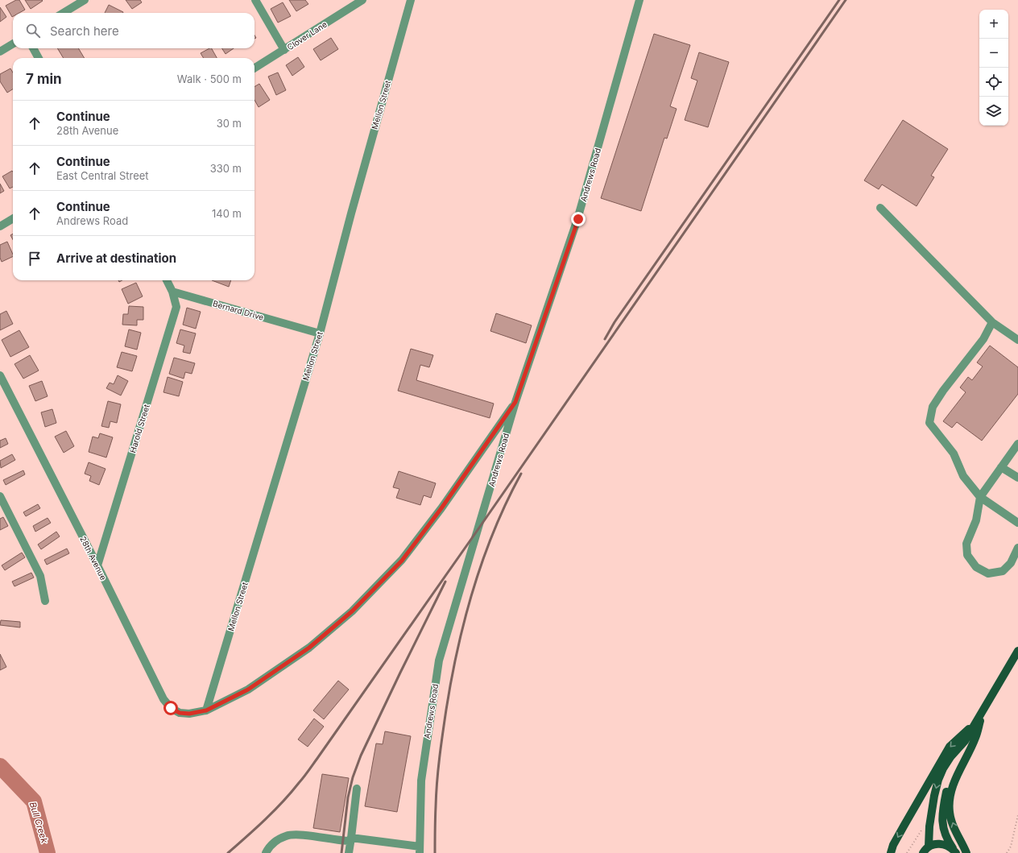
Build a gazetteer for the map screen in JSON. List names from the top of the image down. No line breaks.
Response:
{"streets":{"street":["Clover Lane","Mellon Street","Andrews Road","Bernard Drive","Harold Street","28th Avenue"]},"crossings":[["Mellon Street","Bernard Drive"],["Mellon Street","28th Avenue"],["Andrews Road","28th Avenue"],["Bernard Drive","Harold Street"],["Harold Street","28th Avenue"]],"water":["Bull Creek"],"page":{"map_buttons":["+","−"],"search":"Search here","heading":["7 min","Walk · 500 m"],"list":[["Continue","28th Avenue","30 m"],["Continue","East Central Street","330 m"],["Continue","Andrews Road","140 m"],"Arrive at destination"]}}
